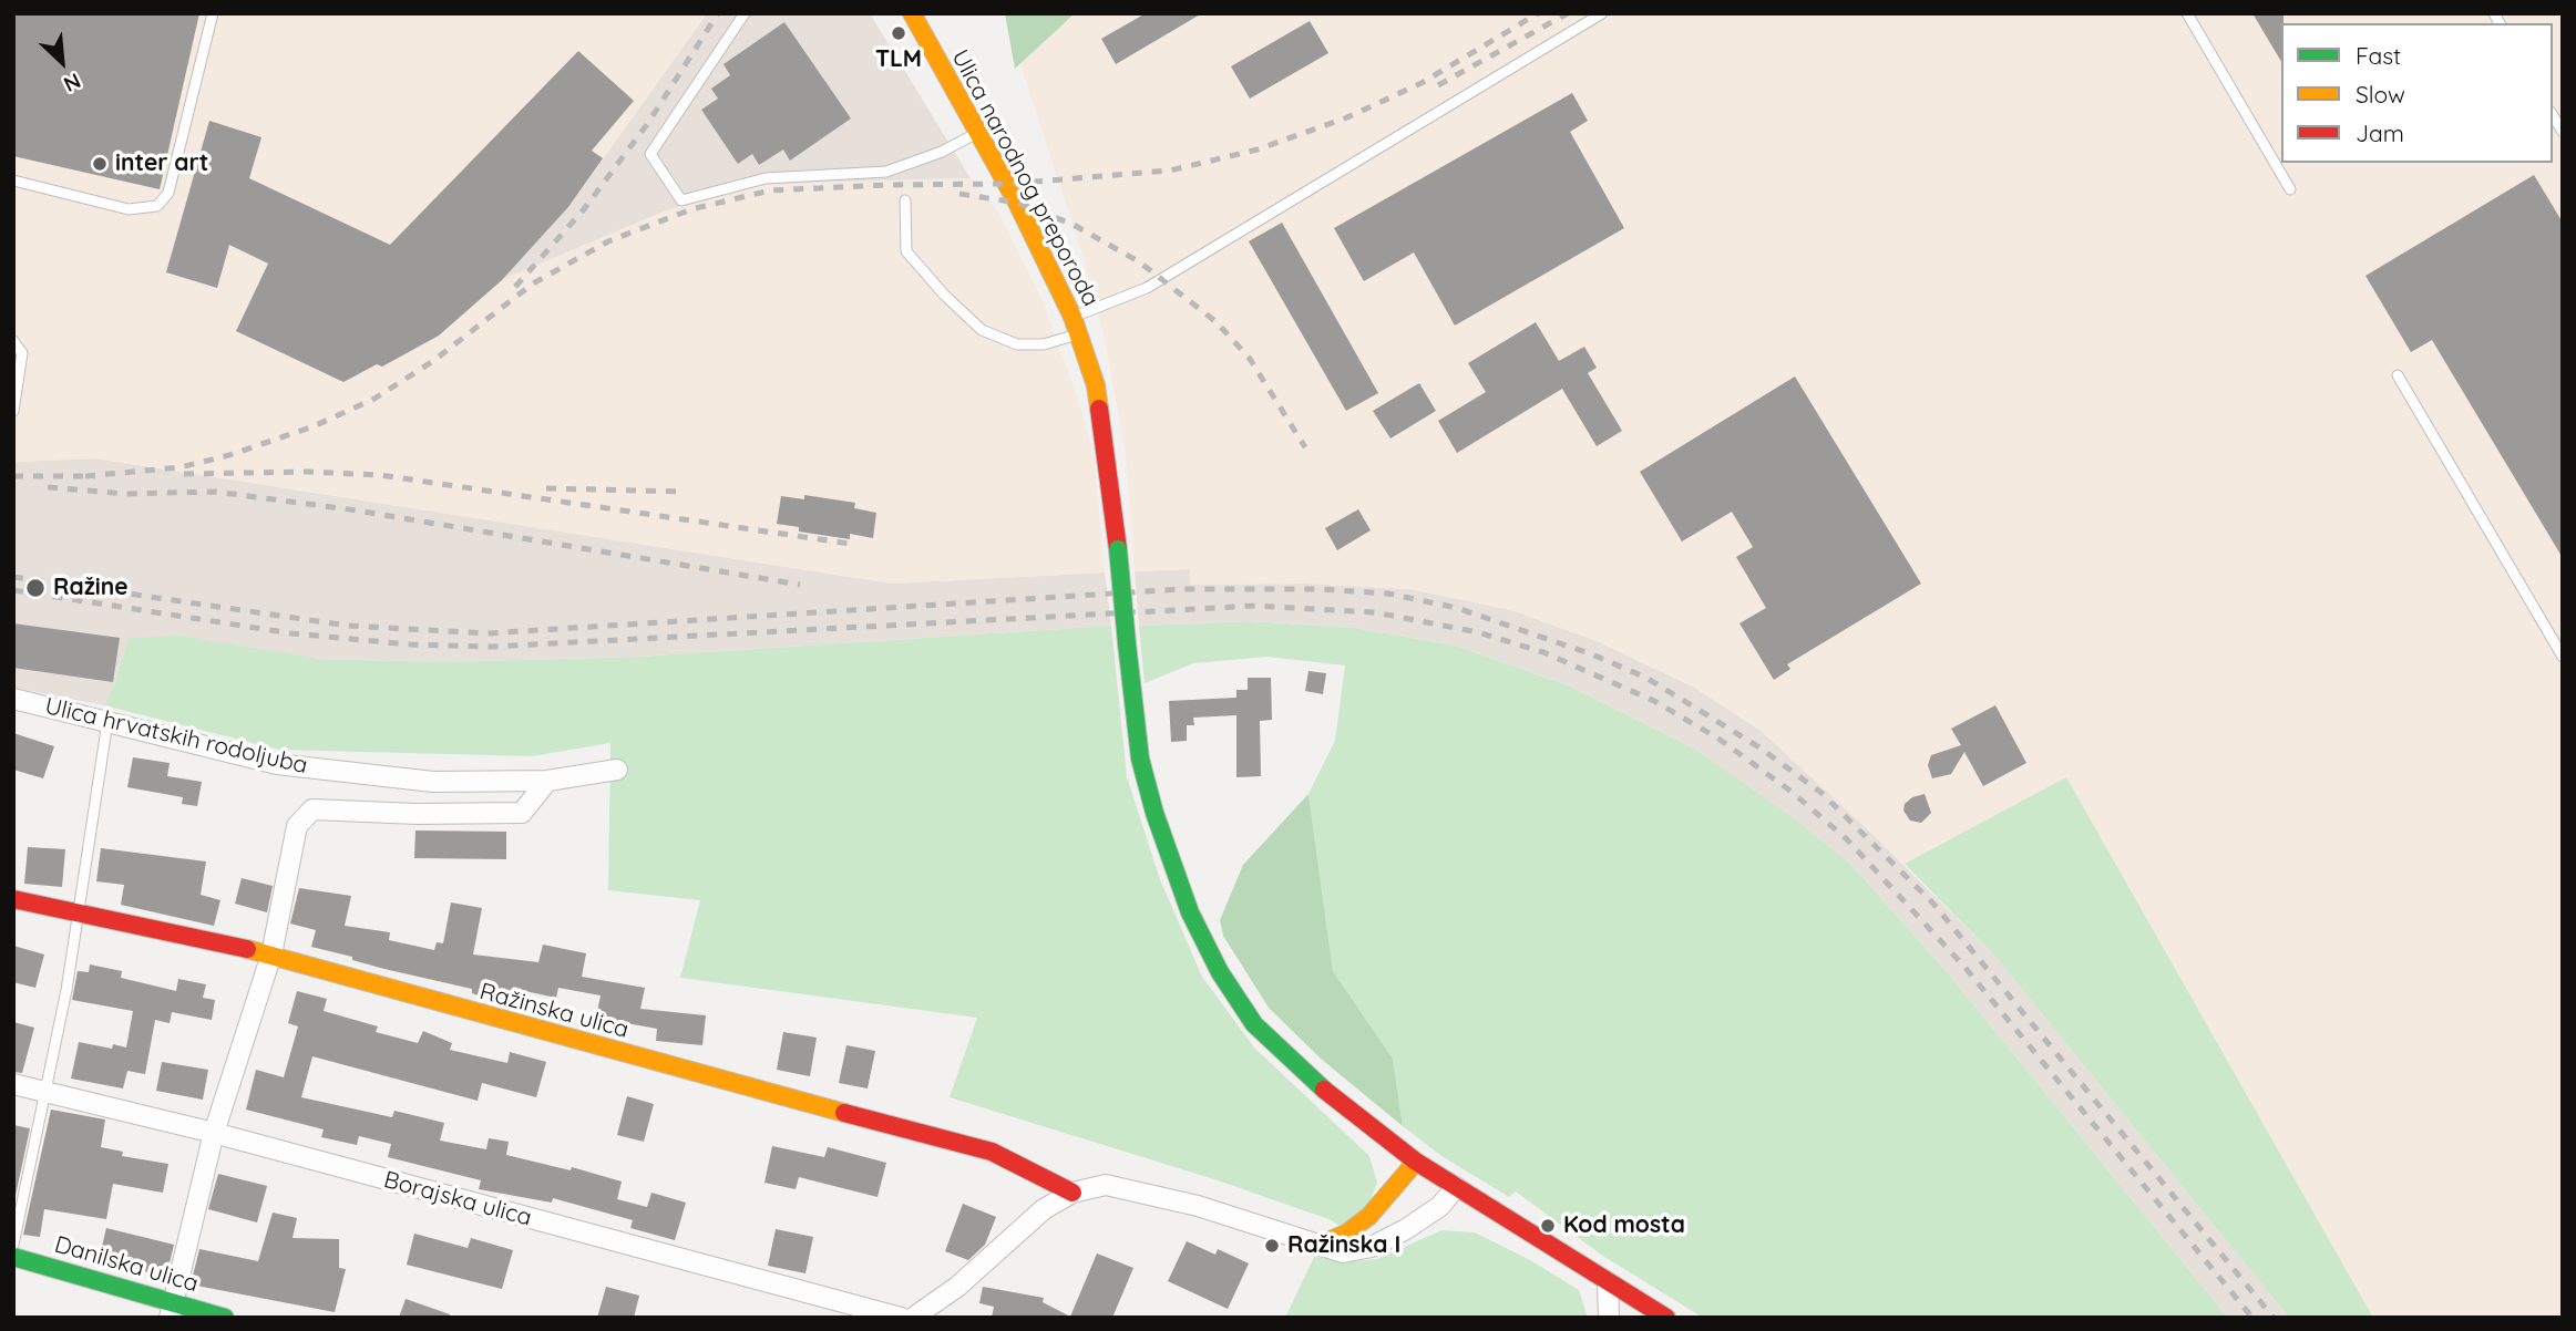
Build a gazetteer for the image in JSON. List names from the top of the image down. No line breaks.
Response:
{"streets":{"street":["Ulica narodnog preporoda","Ulica hrvatskih rodoljuba","Ražinska ulica","Borajska ulica","Danilska ulica"]},"places":["TLM","inter art","Ražine","Kod mosta","Ražinska I"],"legend":["Fast","Slow","Jam"],"north":"bottom right"}
